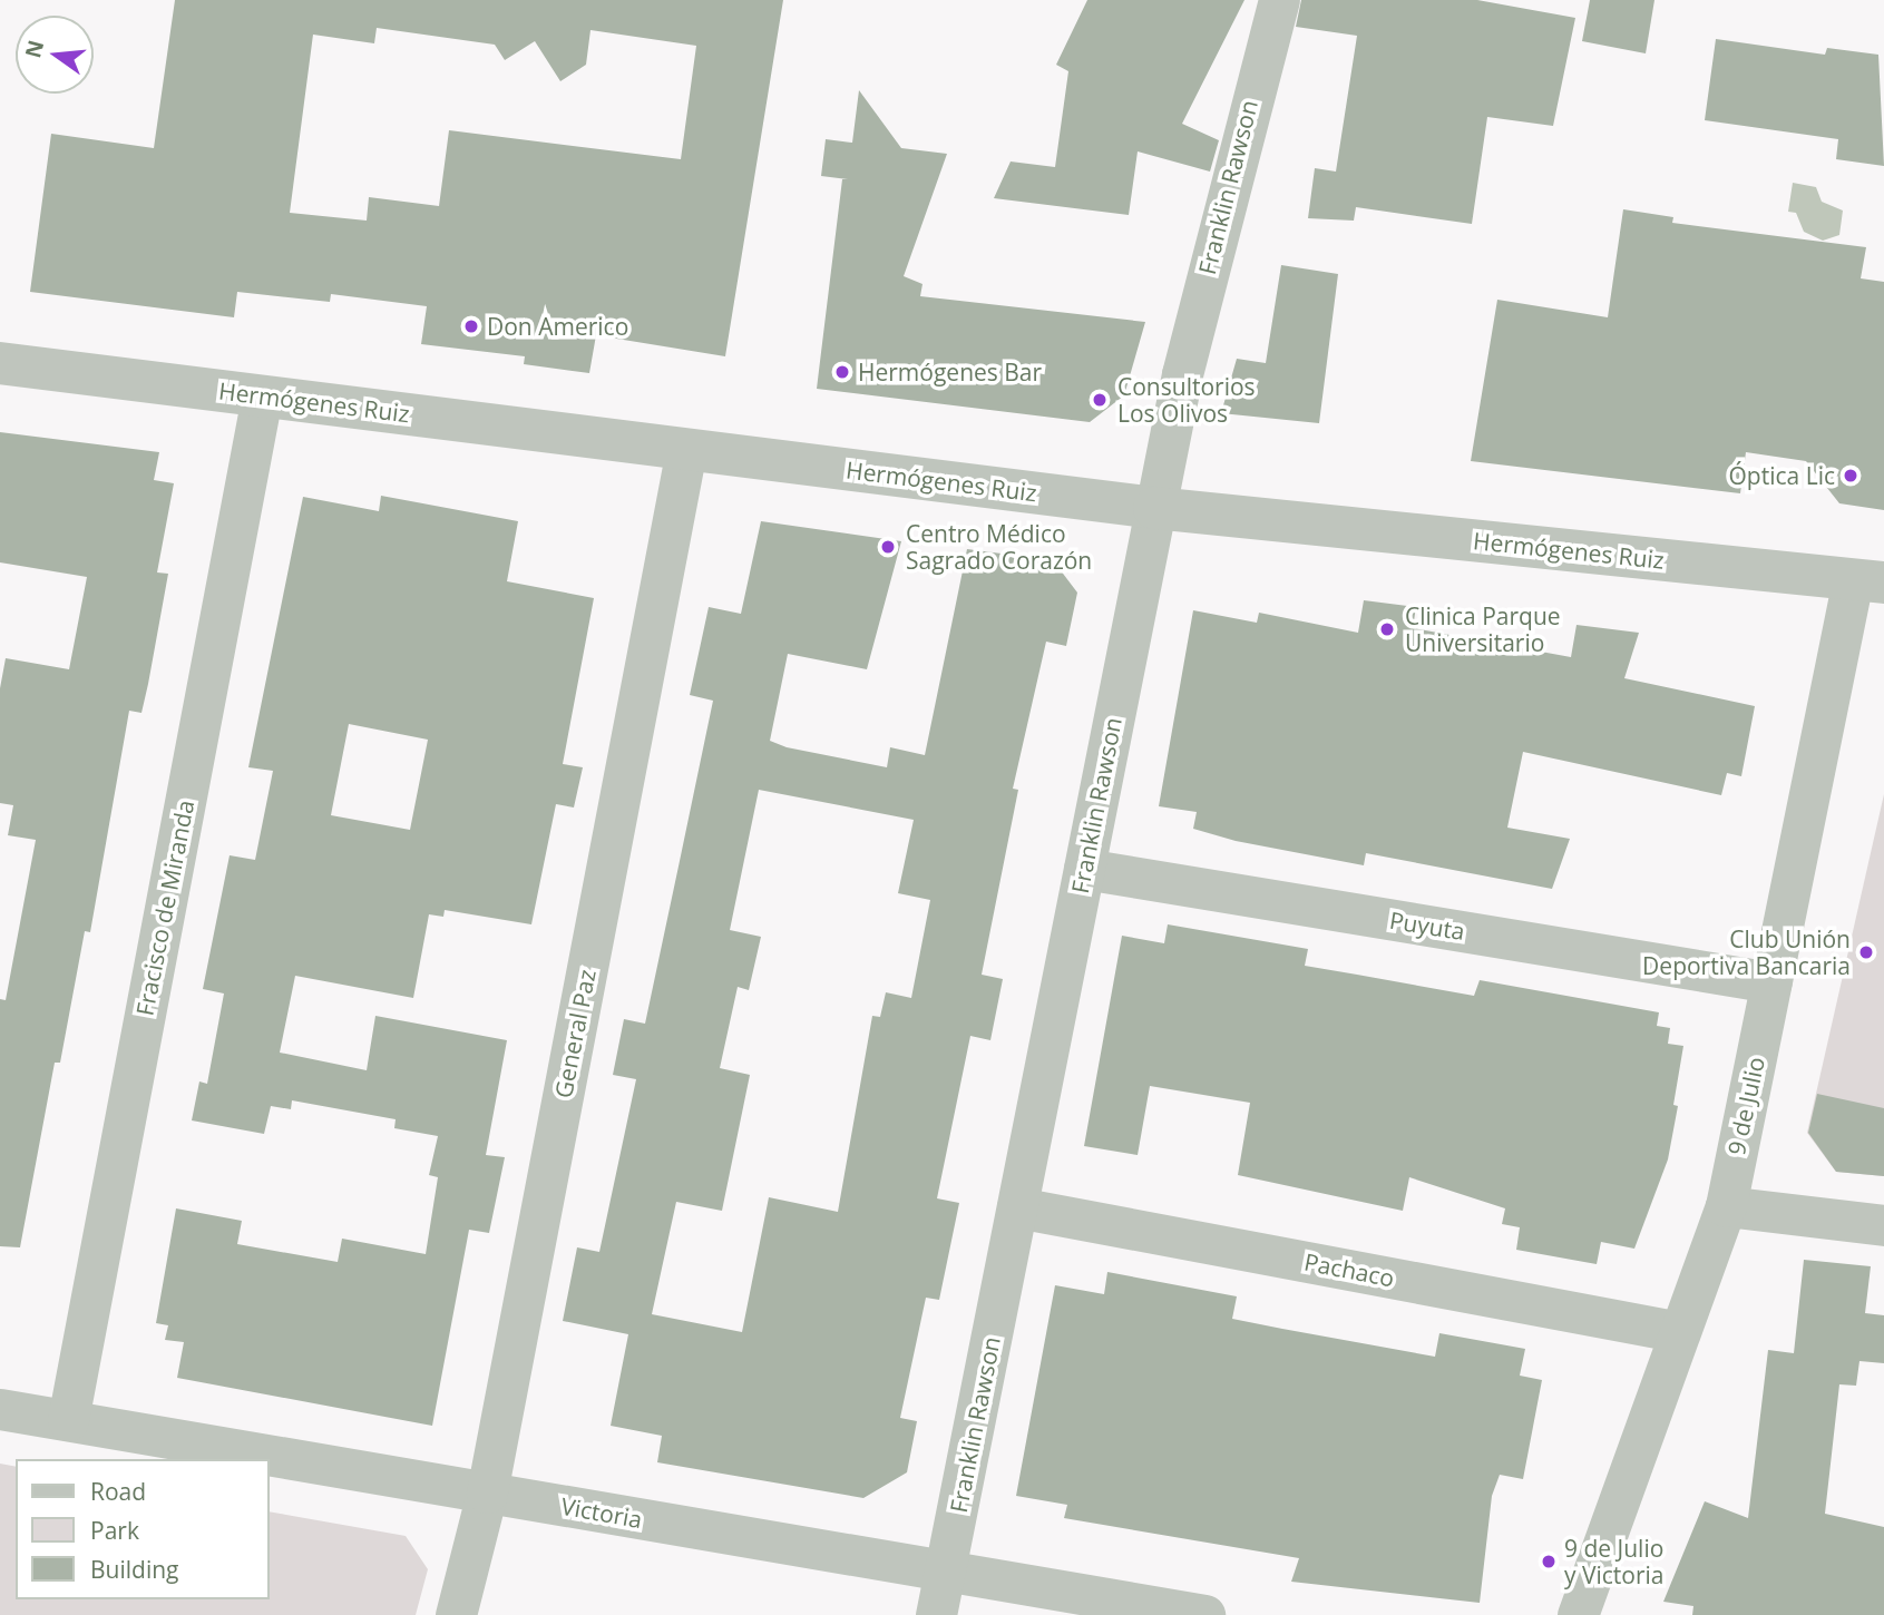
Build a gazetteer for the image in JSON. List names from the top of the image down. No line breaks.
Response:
{"streets":{"street":["Franklin Rawson","Hermógenes Ruiz","Fracisco de Miranda","Puyuta","General Paz","9 de Julio","Pachaco","Victoria"]},"crossings":[["Franklin Rawson","Hermógenes Ruiz"],["Franklin Rawson","Puyuta"],["Franklin Rawson","Pachaco"],["Franklin Rawson","Victoria"],["Hermógenes Ruiz","Fracisco de Miranda"],["Hermógenes Ruiz","General Paz"],["Hermógenes Ruiz","9 de Julio"],["Fracisco de Miranda","Victoria"],["Puyuta","9 de Julio"],["General Paz","Victoria"],["9 de Julio","Pachaco"]],"places":["Don Americo","Hermógenes Bar","Consultorios Los Olivos","Óptica Lic","Centro Médico Sagrado Corazón","Clinica Parque Universitario","Club Unión Deportiva Bancaria","9 de Julio y Victoria"],"legend":["Road","Park","Building"],"north":"left"}
